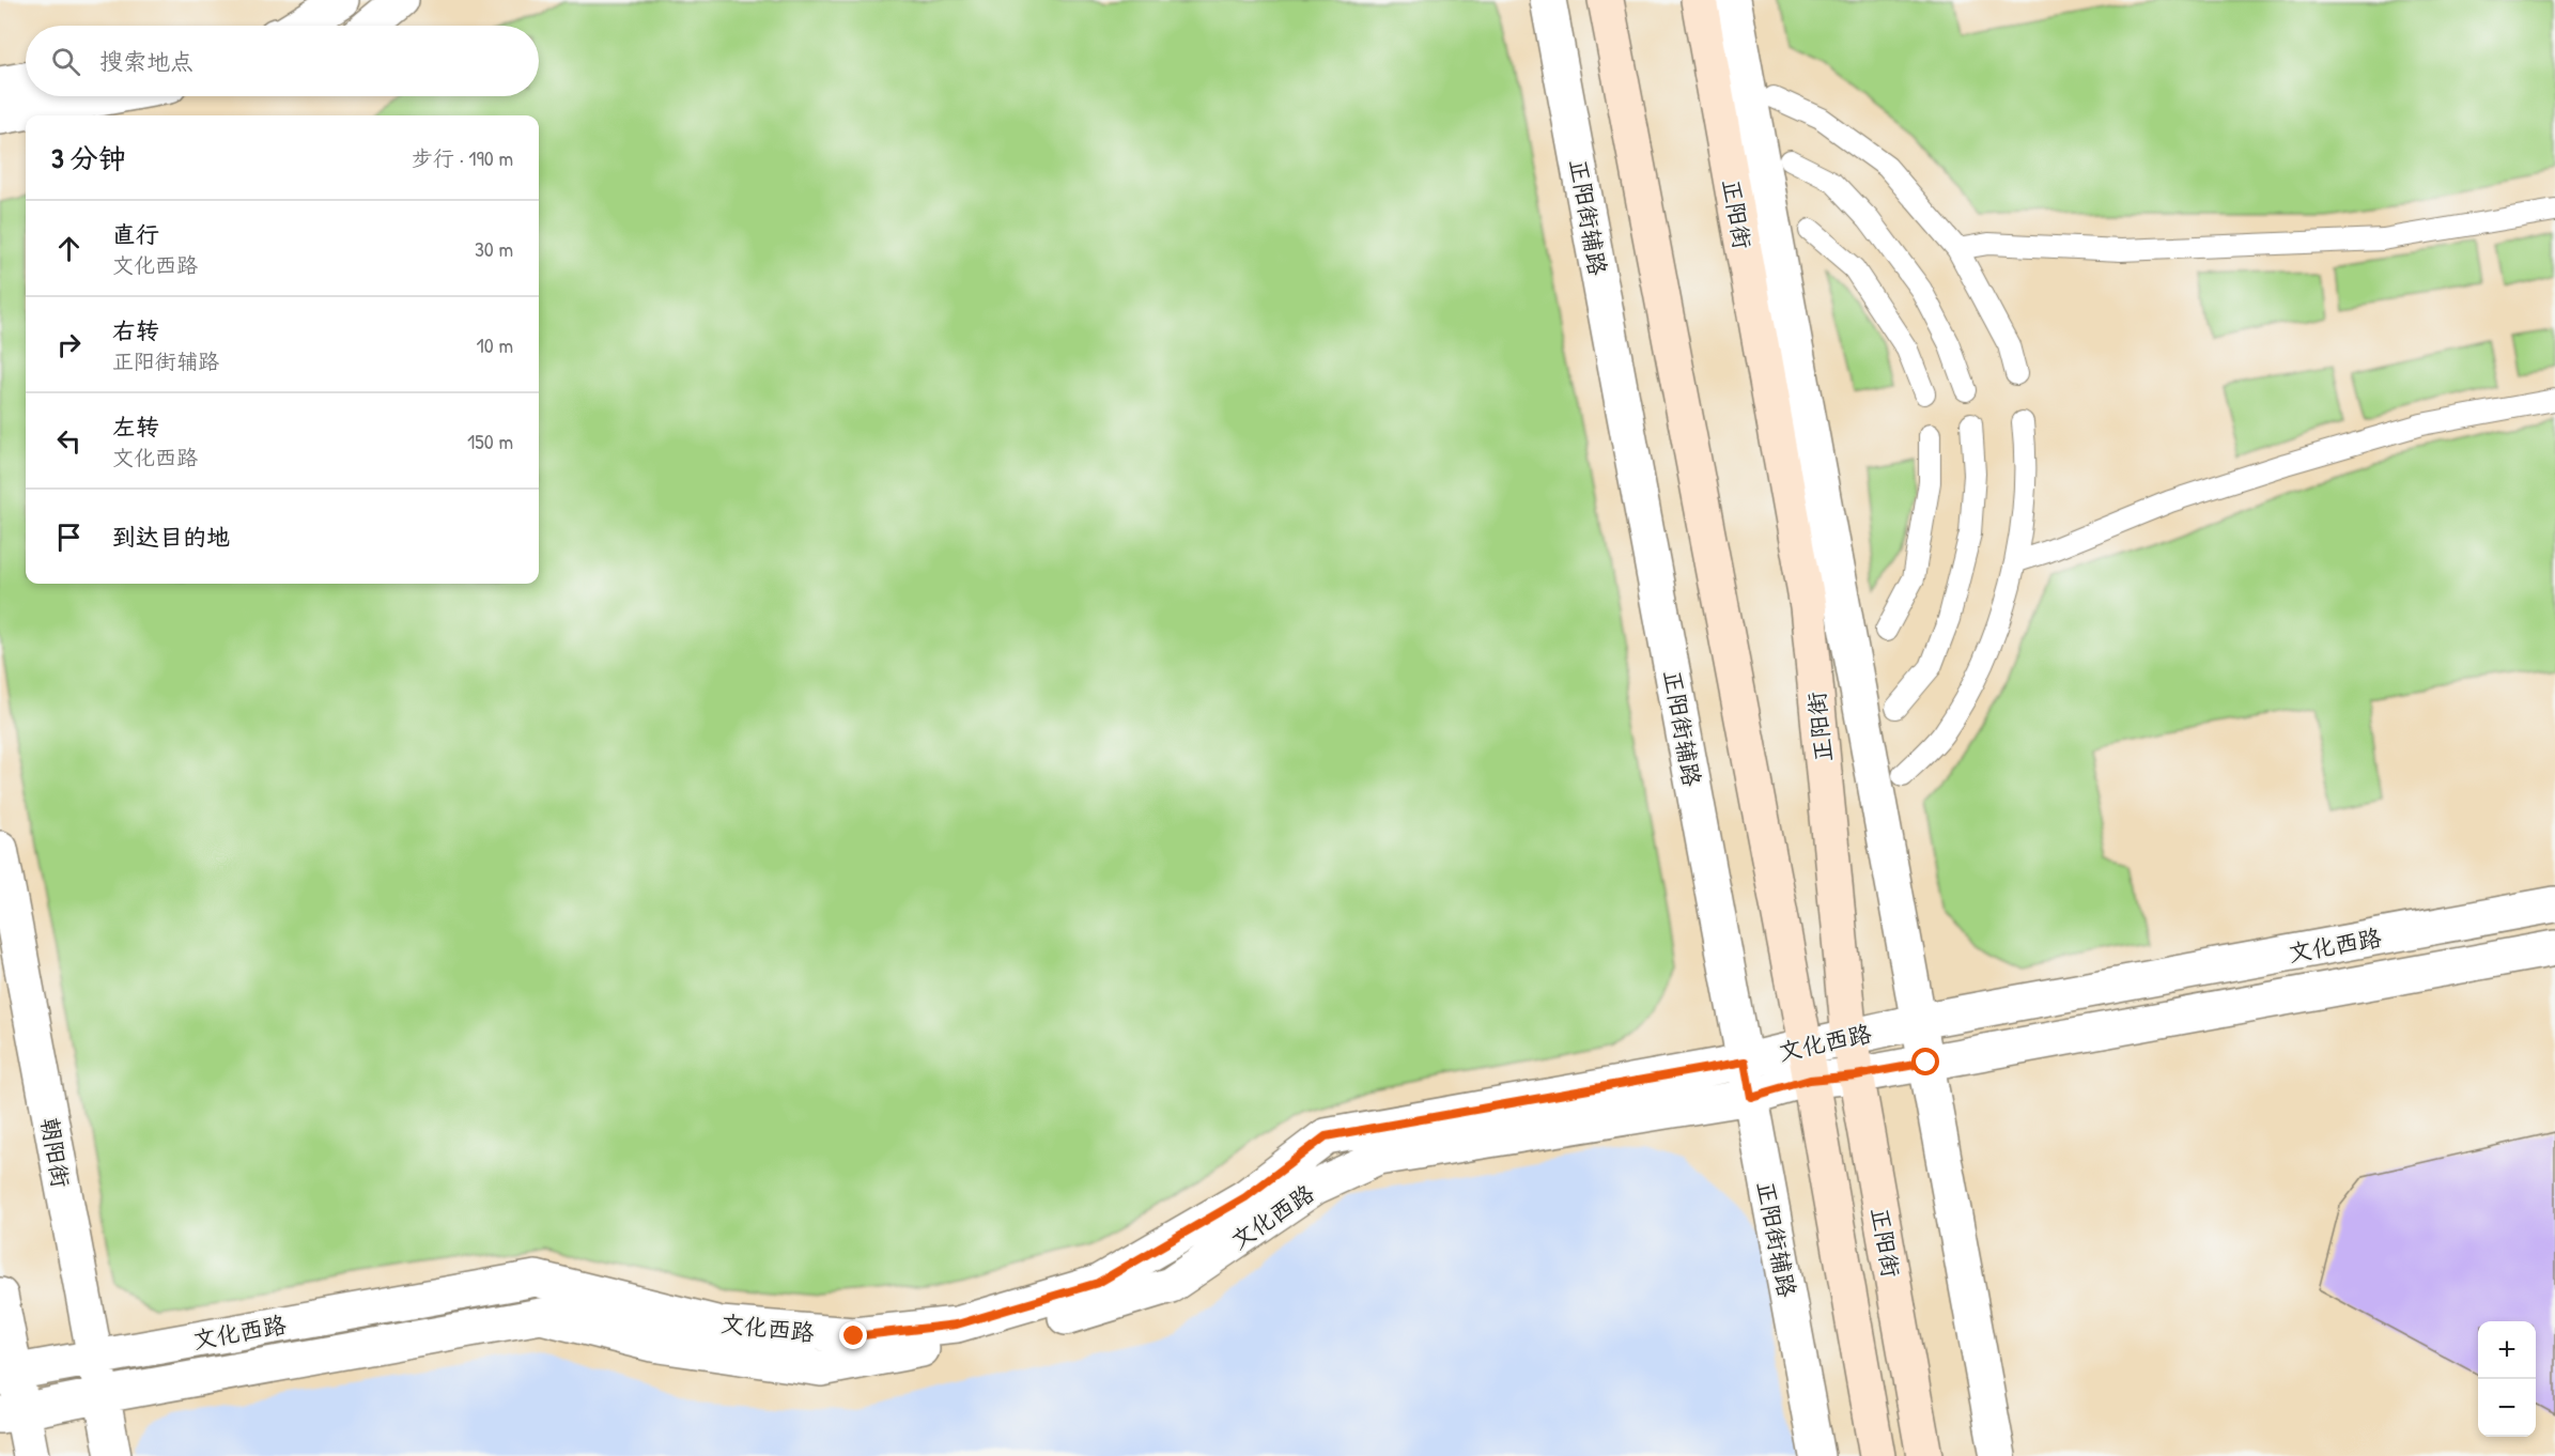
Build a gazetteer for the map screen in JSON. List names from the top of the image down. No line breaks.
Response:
{"streets":{"main road":["正阳街"],"street":["正阳街辅路","文化西路","朝阳街"]},"crossings":[["正阳街","文化西路"],["正阳街辅路","文化西路"],["文化西路","朝阳街"]],"page":{"search":"搜索地点","heading":["3 分钟","步行 · 190 m"],"list":[["直行","文化西路","30 m"],["右转","正阳街辅路","10 m"],["左转","文化西路","150 m"],"到达目的地"],"map_buttons":["+","−"]}}
